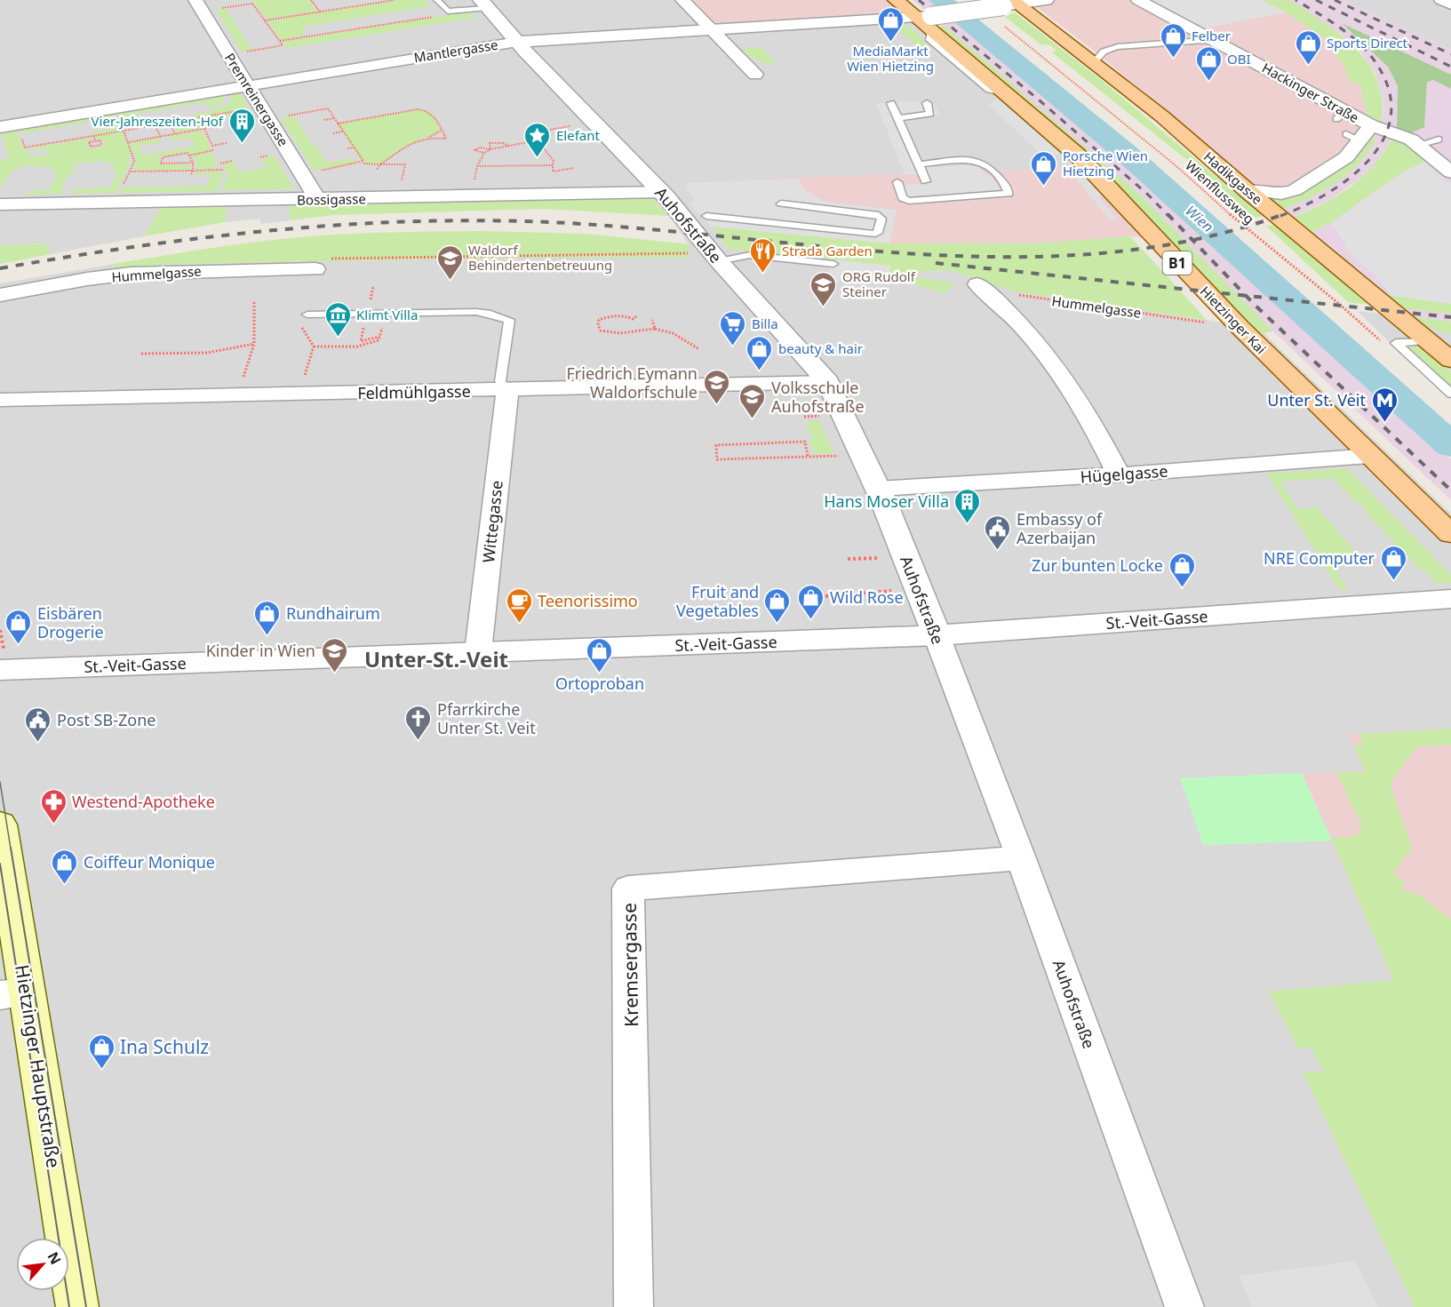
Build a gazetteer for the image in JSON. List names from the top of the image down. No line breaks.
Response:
{"streets":{"main road":["Hadikgasse","B1","Hietzinger Kai","Hietzinger Hauptstraße"],"street":["Mantlergasse","Hackinger Straße","Premreinergasse","Bossigasse","Auhofstraße","Hummelgasse","Feldmühlgasse","Hügelgasse","Wittegasse","St.-Veit-Gasse","Kremsergasse"],"path":["Wienflussweg"]},"crossings":[["Mantlergasse","Premreinergasse"],["Mantlergasse","Hadikgasse"],["Mantlergasse","Auhofstraße"],["Mantlergasse","Hietzinger Kai"],["Premreinergasse","Bossigasse"],["Bossigasse","Auhofstraße"],["Auhofstraße","Feldmühlgasse"],["Auhofstraße","Hügelgasse"],["Auhofstraße","St.-Veit-Gasse"],["Auhofstraße","Kremsergasse"],["Hietzinger Kai","Hügelgasse"],["Feldmühlgasse","Wittegasse"],["Wittegasse","St.-Veit-Gasse"]],"districts":["Unter-St.-Veit"],"water":["Wien"],"places":{"shop":["MediaMarkt Wien Hietzing","Felber","Sports Direct","OBI","Porsche Wien Hietzing","beauty & hair","NRE Computer","Zur bunten Locke","Wild Rose","Fruit and Vegetables","Rundhairum","Eisbären Drogerie","Ortoproban","Coiffeur Monique","Ina Schulz"],"building":["Vier-Jahreszeiten-Hof","Hans Moser Villa"],"place":["Elefant"],"restaurant":["Strada Garden"],"school or university":["Waldorf Behindertenbetreuung","ORG Rudolf Steiner","Friedrich Eymann Waldorfschule","Volksschule Auhofstraße","Kinder in Wien"],"museum":["Klimt Villa"],"supermarket":["Billa"],"metro station":["Unter St. Veit"],"public building":["Embassy of Azerbaijan","Post SB-Zone"],"cafe":["Teenorissimo"],"church":["Pfarrkirche Unter St. Veit"],"pharmacy":["Westend-Apotheke"]},"north":"top right"}
